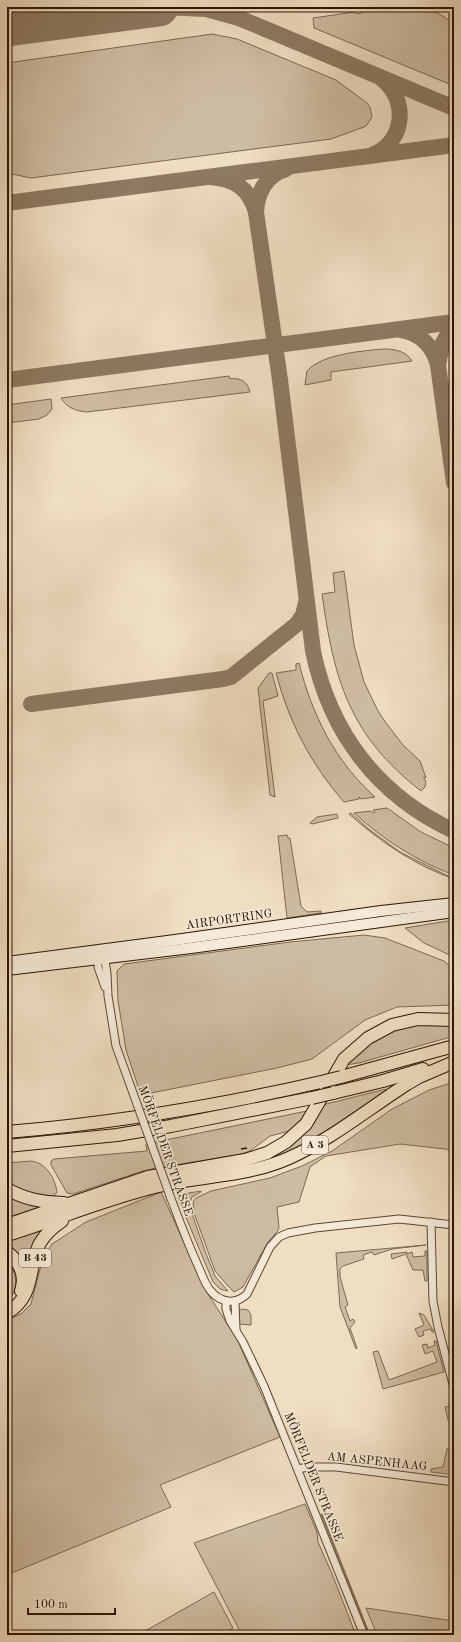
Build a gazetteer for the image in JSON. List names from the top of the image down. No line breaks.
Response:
{"streets":{"highway":["A 3","B 43"],"street":["AIRPORTRING","MÖRFELDER STRASSE","AM ASPENHAAG"]},"crossings":[["AIRPORTRING","MÖRFELDER STRASSE"],["A 3","B 43"],["MÖRFELDER STRASSE","AM ASPENHAAG"]],"scale_bar":"100 m"}
